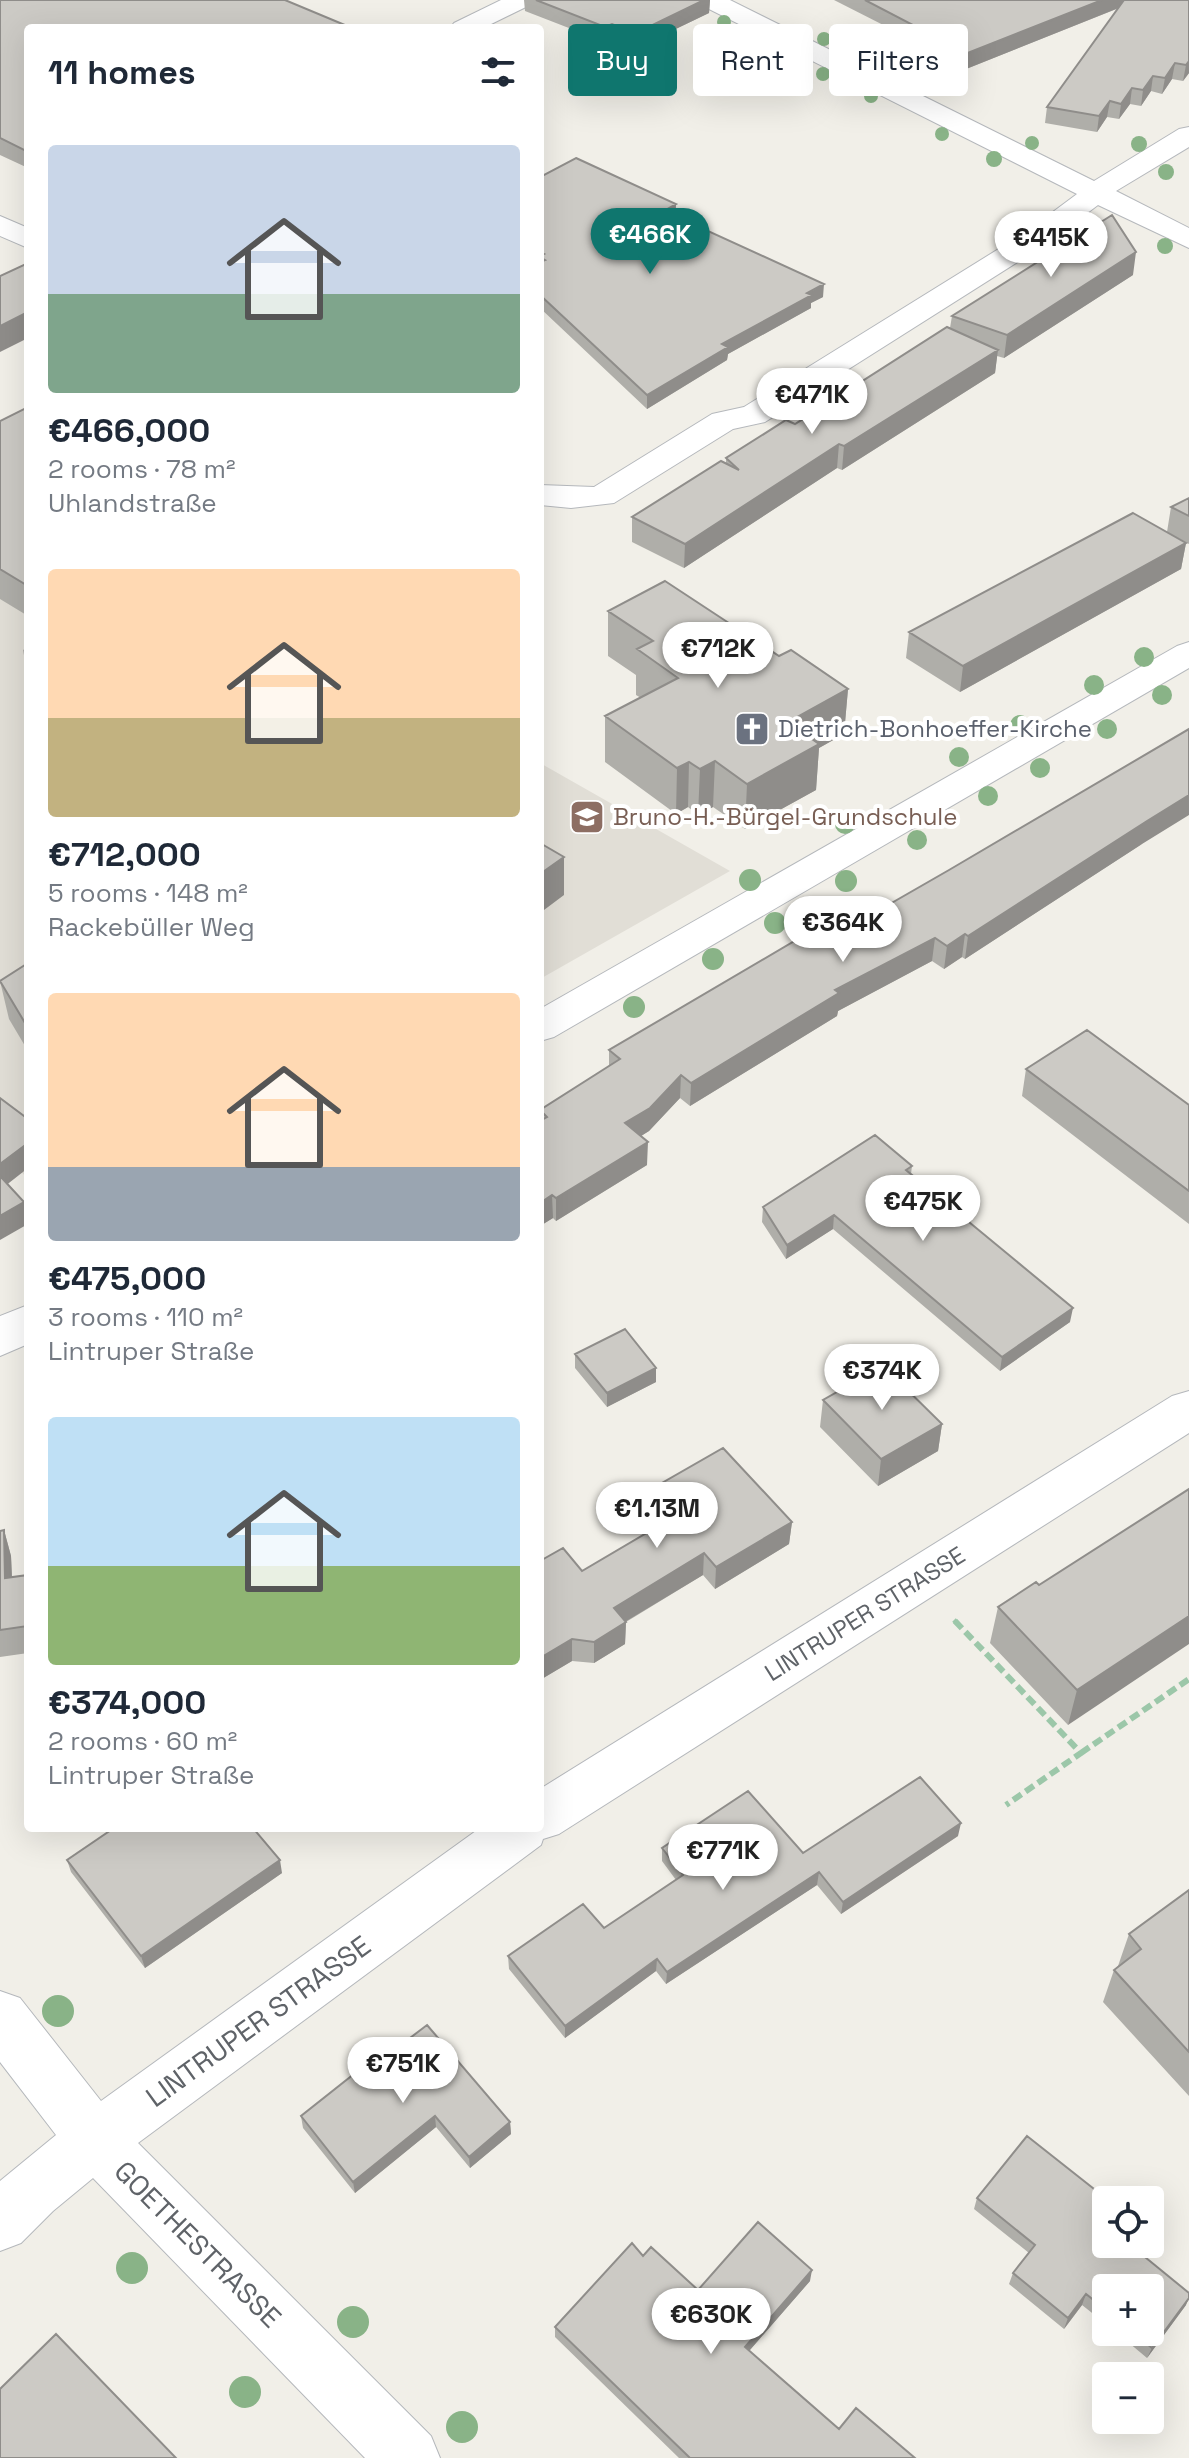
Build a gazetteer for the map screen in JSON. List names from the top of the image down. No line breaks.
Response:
{"streets":{"street":["LINTRUPER STRASSE","GOETHESTRASSE"]},"crossings":[["LINTRUPER STRASSE","GOETHESTRASSE"]],"places":{"church":["Dietrich-Bonhoeffer-Kirche"],"school or university":["Bruno-H.-Bürgel-Grundschule"]},"page":{"chip":["Buy","Rent","Filters"],"heading":"11 homes","list":[{"name":"€466,000","note":"2 rooms · 78 m² · Uhlandstraße"},{"name":"€712,000","note":"5 rooms · 148 m² · Rackebüller Weg"},{"name":"€475,000","note":"3 rooms · 110 m² · Lintruper Straße"},{"name":"€374,000","note":"2 rooms · 60 m² · Lintruper Straße"}],"price":["€466K","€415K","€471K","€712K","€364K","€475K","€374K","€1.13M","€771K","€751K","€630K"],"map_buttons":["+","−"]}}
